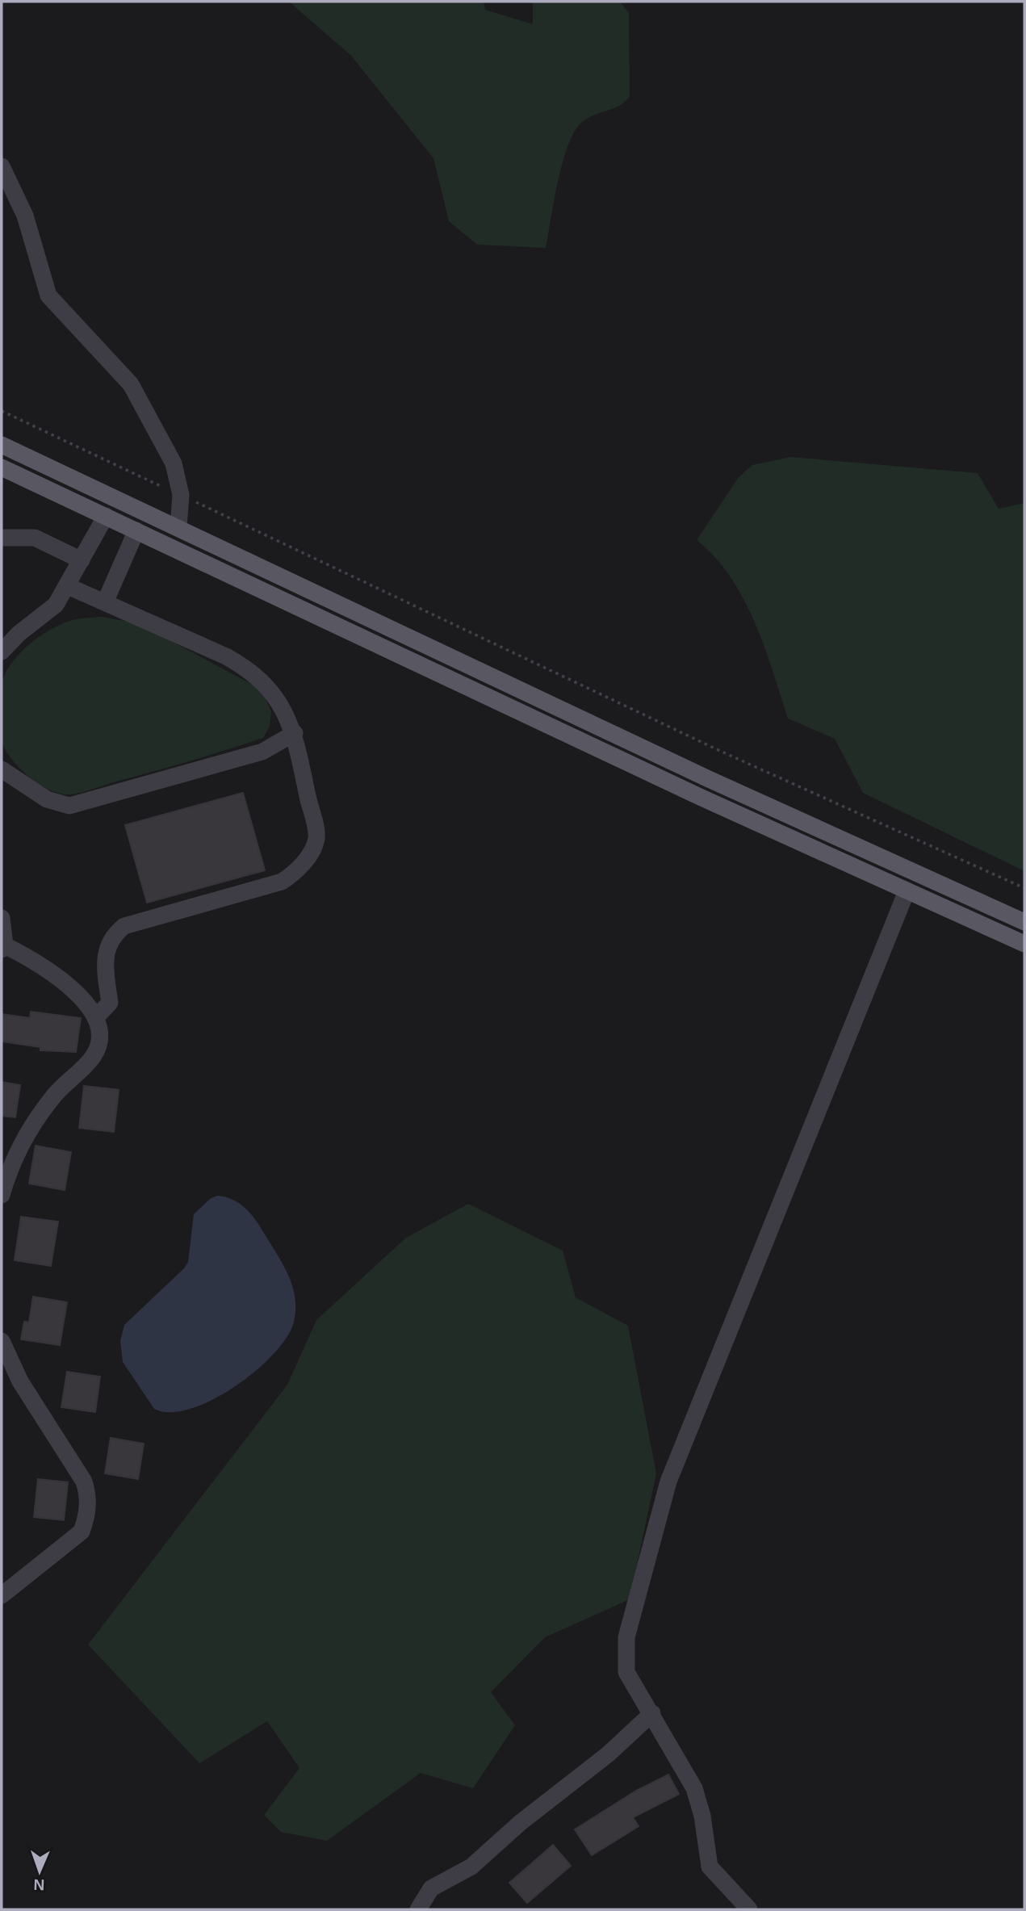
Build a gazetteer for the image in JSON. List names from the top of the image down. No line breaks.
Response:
{"north":"bottom"}
